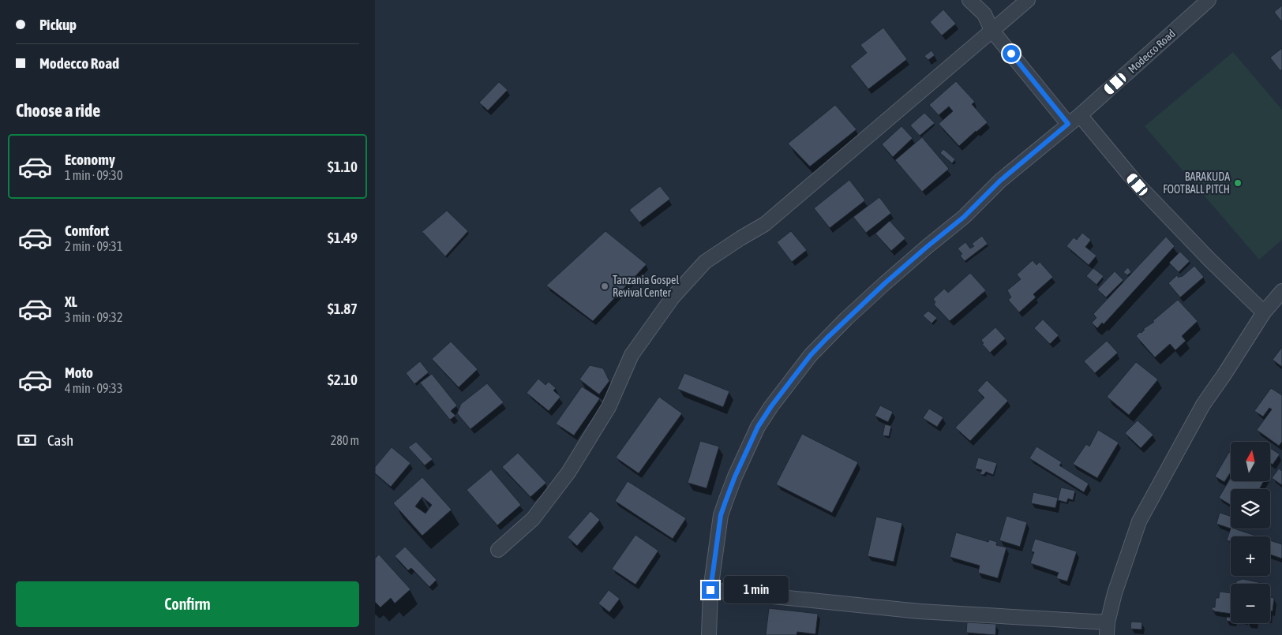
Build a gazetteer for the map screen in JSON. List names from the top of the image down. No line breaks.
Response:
{"streets":{"street":["Modecco Road"]},"places":["BARAKUDA FOOTBALL PITCH","Tanzania Gospel Revival Center"],"north":"top","page":{"banner":["Pickup","Modecco Road"],"heading":"Choose a ride","list":[{"name":"Economy","note":"1 min · 09:30","value":"$1.10"},{"name":"Comfort","note":"2 min · 09:31","value":"$1.49"},{"name":"XL","note":"3 min · 09:32","value":"$1.87"},{"name":"Moto","note":"4 min · 09:33","value":"$2.10"}],"pay":["Cash","280 m"],"map_buttons":["+","−"],"buttons":"Confirm","bubble":"1 min"}}
